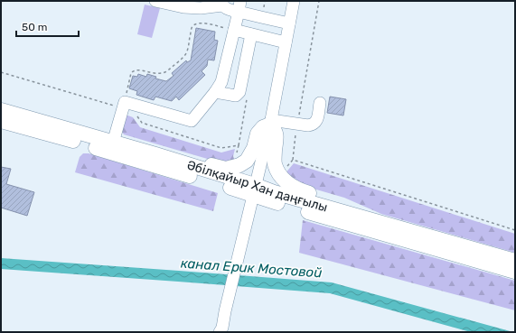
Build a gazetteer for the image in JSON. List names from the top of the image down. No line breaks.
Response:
{"streets":{"main road":["Әбілқайыр Хан даңғылы"]},"water":["канал Ерик Мостовой"],"scale_bar":"50 m"}
